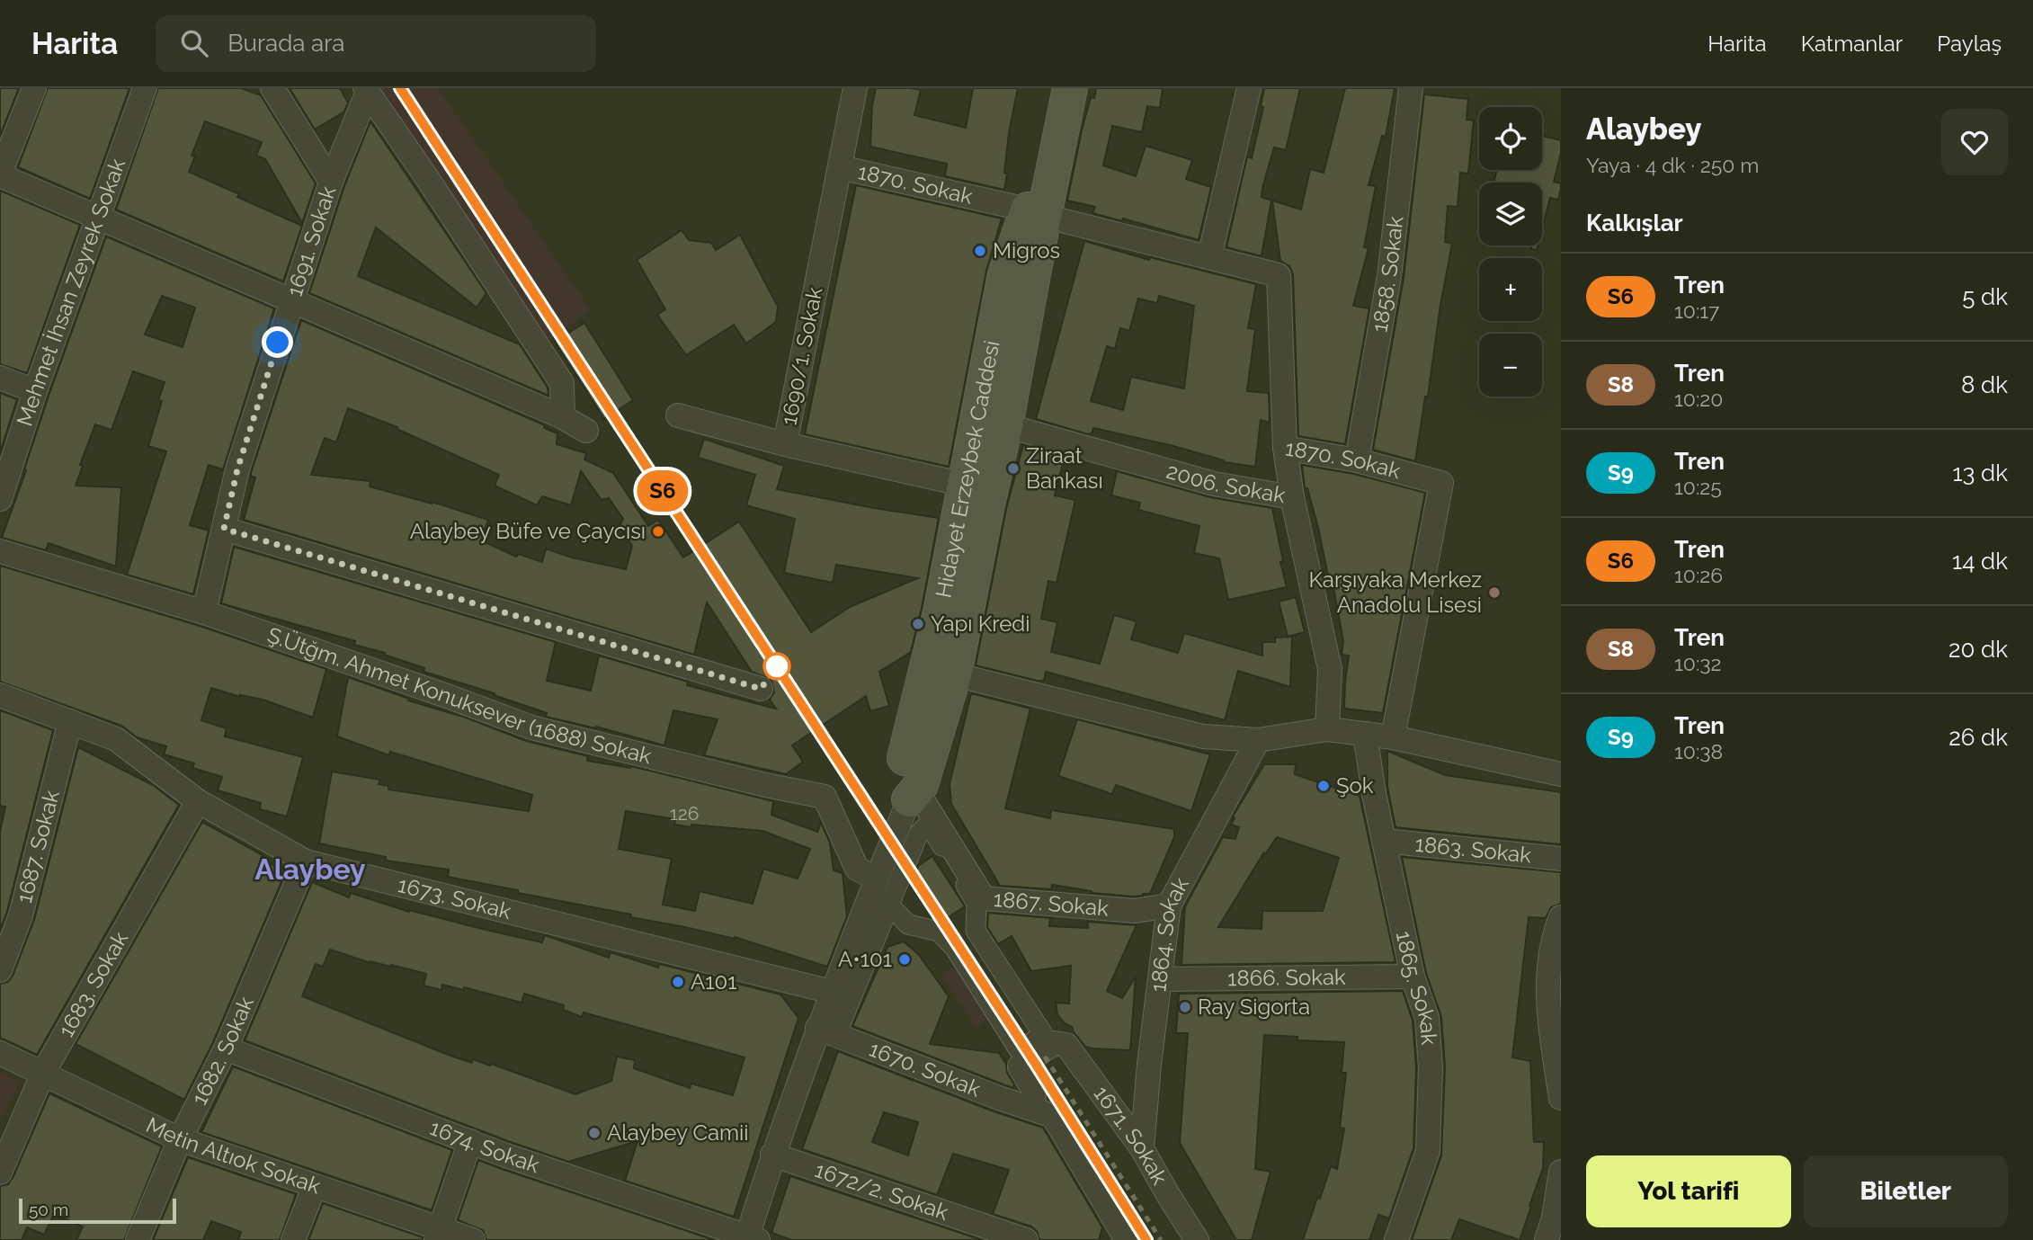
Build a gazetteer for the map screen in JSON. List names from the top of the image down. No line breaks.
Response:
{"streets":{"main road":["Hidayet Erzeybek Caddesi"],"street":["1870. Sokak","1691. Sokak","1858. Sokak","Mehmet İhsan Zeyrek Sokak","1690/1. Sokak","2006. Sokak","Ş.Ütğm. Ahmet Konuksever (1688) Sokak","1687. Sokak","1863. Sokak","1673. Sokak","1867. Sokak","1864. Sokak","1866. Sokak","1683. Sokak","1865. Sokak","1682. Sokak","1670. Sokak","1671. Sokak","1674. Sokak","Metin Altıok Sokak","1672/2. Sokak"]},"crossings":[["1870. Sokak","1858. Sokak"],["1870. Sokak","1690/1. Sokak"],["1870. Sokak","Hidayet Erzeybek Caddesi"],["1691. Sokak","Ş.Ütğm. Ahmet Konuksever (1688) Sokak"],["1690/1. Sokak","Hidayet Erzeybek Caddesi"],["Hidayet Erzeybek Caddesi","2006. Sokak"],["Hidayet Erzeybek Caddesi","1867. Sokak"],["1687. Sokak","1673. Sokak"],["1863. Sokak","1865. Sokak"],["1673. Sokak","1683. Sokak"],["1673. Sokak","1682. Sokak"],["1867. Sokak","1864. Sokak"],["1864. Sokak","1866. Sokak"],["1864. Sokak","1671. Sokak"],["1866. Sokak","1865. Sokak"],["1683. Sokak","Metin Altıok Sokak"],["1682. Sokak","1674. Sokak"],["1682. Sokak","Metin Altıok Sokak"],["1670. Sokak","1671. Sokak"]],"districts":["Alaybey"],"places":["Migros","Ziraat Bankası","Alaybey Büfe ve Çaycısı","Karşıyaka Merkez Anadolu Lisesi","Yapı Kredi","Şok","A•101","A101","Ray Sigorta","Alaybey Camii"],"house_numbers":["126"],"scale_bar":"50 m","page":{"header":"Harita","search":"Burada ara","nav":["Harita","Katmanlar","Paylaş"],"on_map":"S6","heading":[["Alaybey","Yaya · 4 dk · 250 m"],"Kalkışlar"],"map_buttons":["+","−"],"list":[{"mark":"S6","name":"Tren","note":"10:17","value":"5 dk"},{"mark":"S8","name":"Tren","note":"10:20","value":"8 dk"},{"mark":"S9","name":"Tren","note":"10:25","value":"13 dk"},{"mark":"S6","name":"Tren","note":"10:26","value":"14 dk"},{"mark":"S8","name":"Tren","note":"10:32","value":"20 dk"},{"mark":"S9","name":"Tren","note":"10:38","value":"26 dk"}],"buttons":["Yol tarifi","Biletler"],"scale":"50 m"}}
